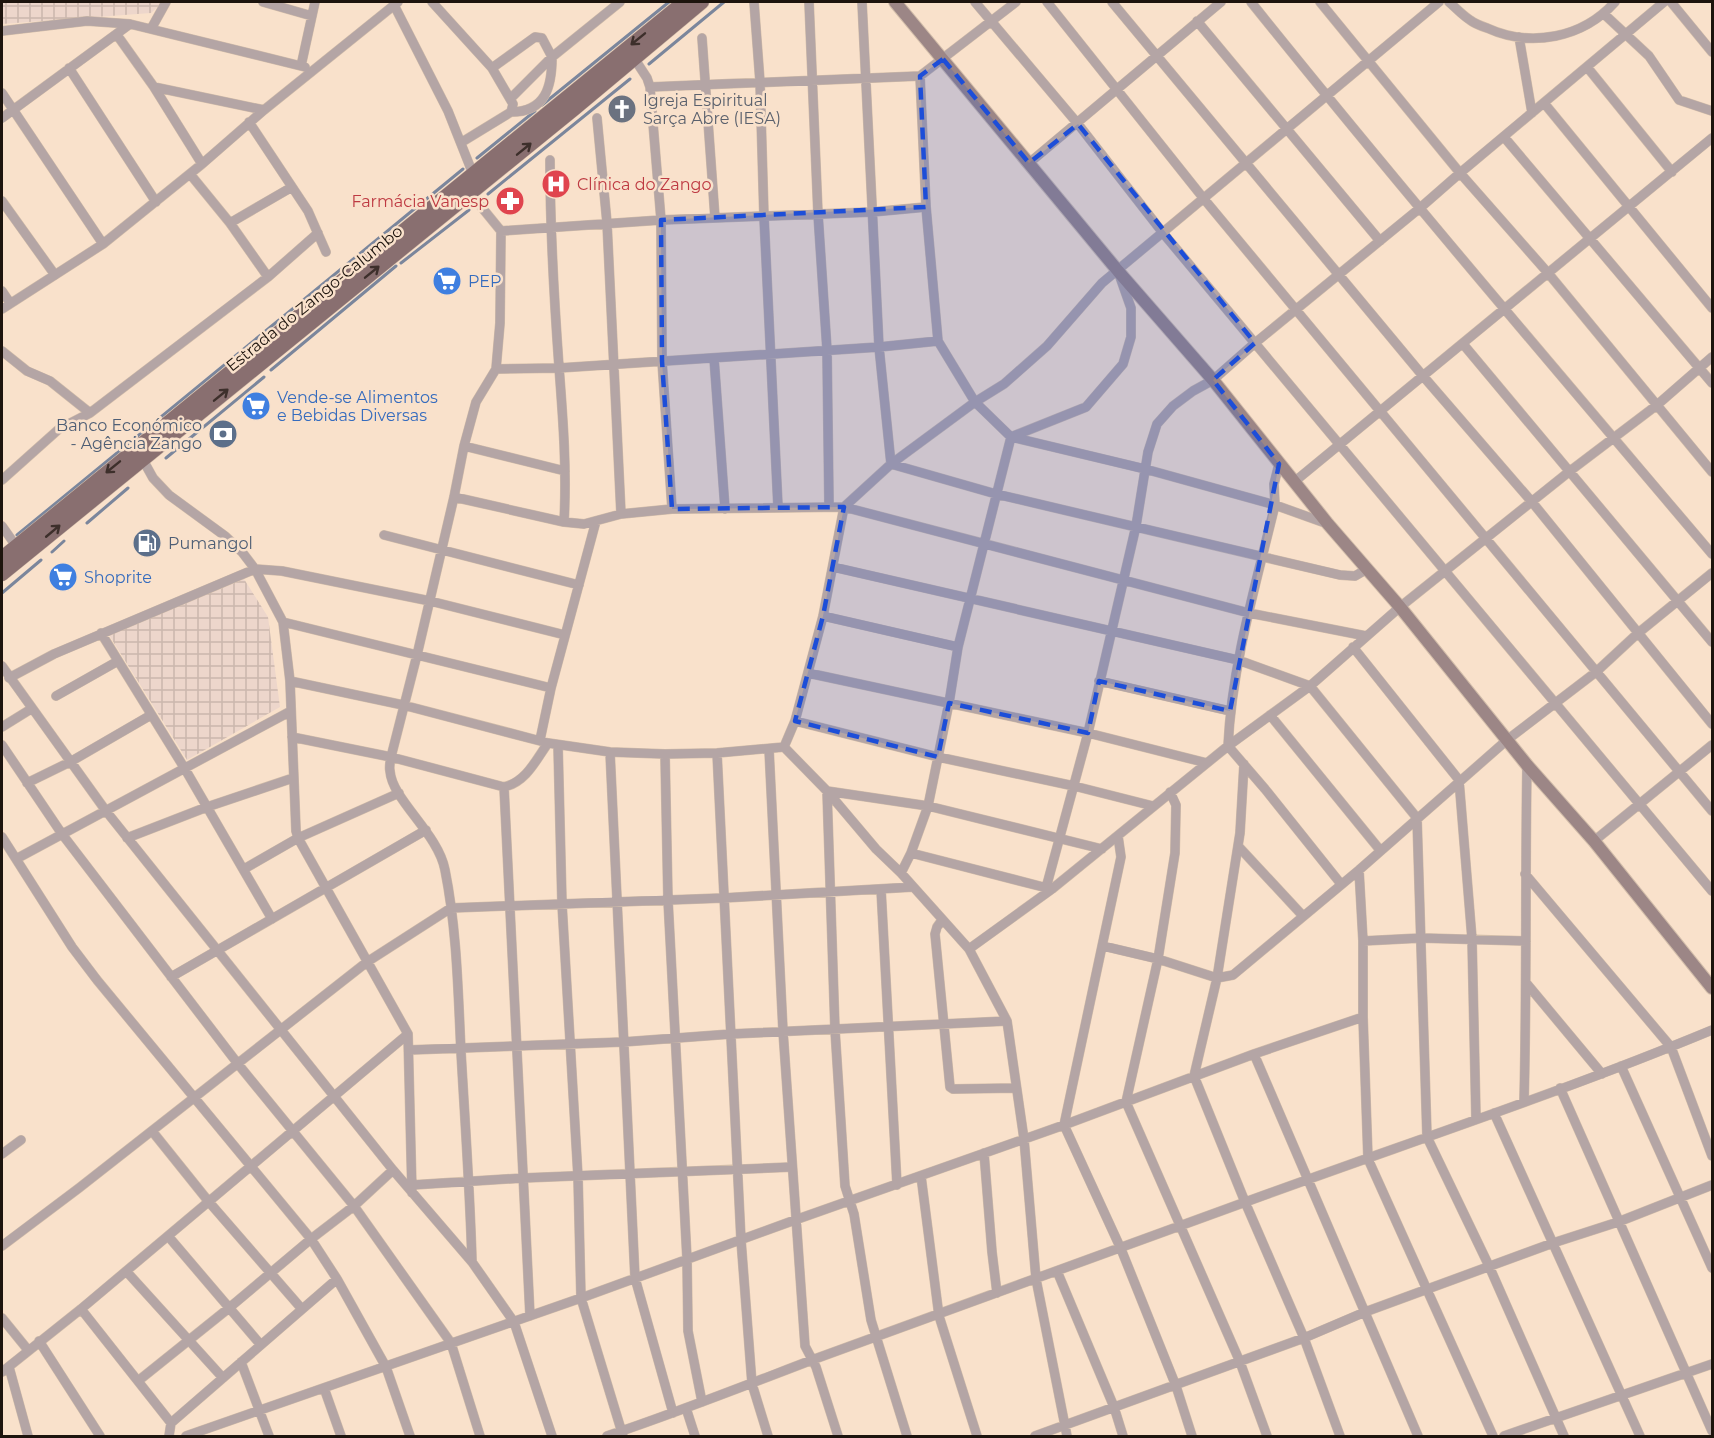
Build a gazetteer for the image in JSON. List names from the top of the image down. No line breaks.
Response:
{"streets":{"main road":["Estrada do Zango-Calumbo"]},"places":{"church":["Igreja Espiritual Sarça Abre (IESA)"],"hospital":["Clínica do Zango"],"pharmacy":["Farmácia Vanesp"],"supermarket":["PEP","Vende-se Alimentos e Bebidas Diversas","Shoprite"],"bank":["Banco Económico - Agência Zango"],"fuel station":["Pumangol"]}}
